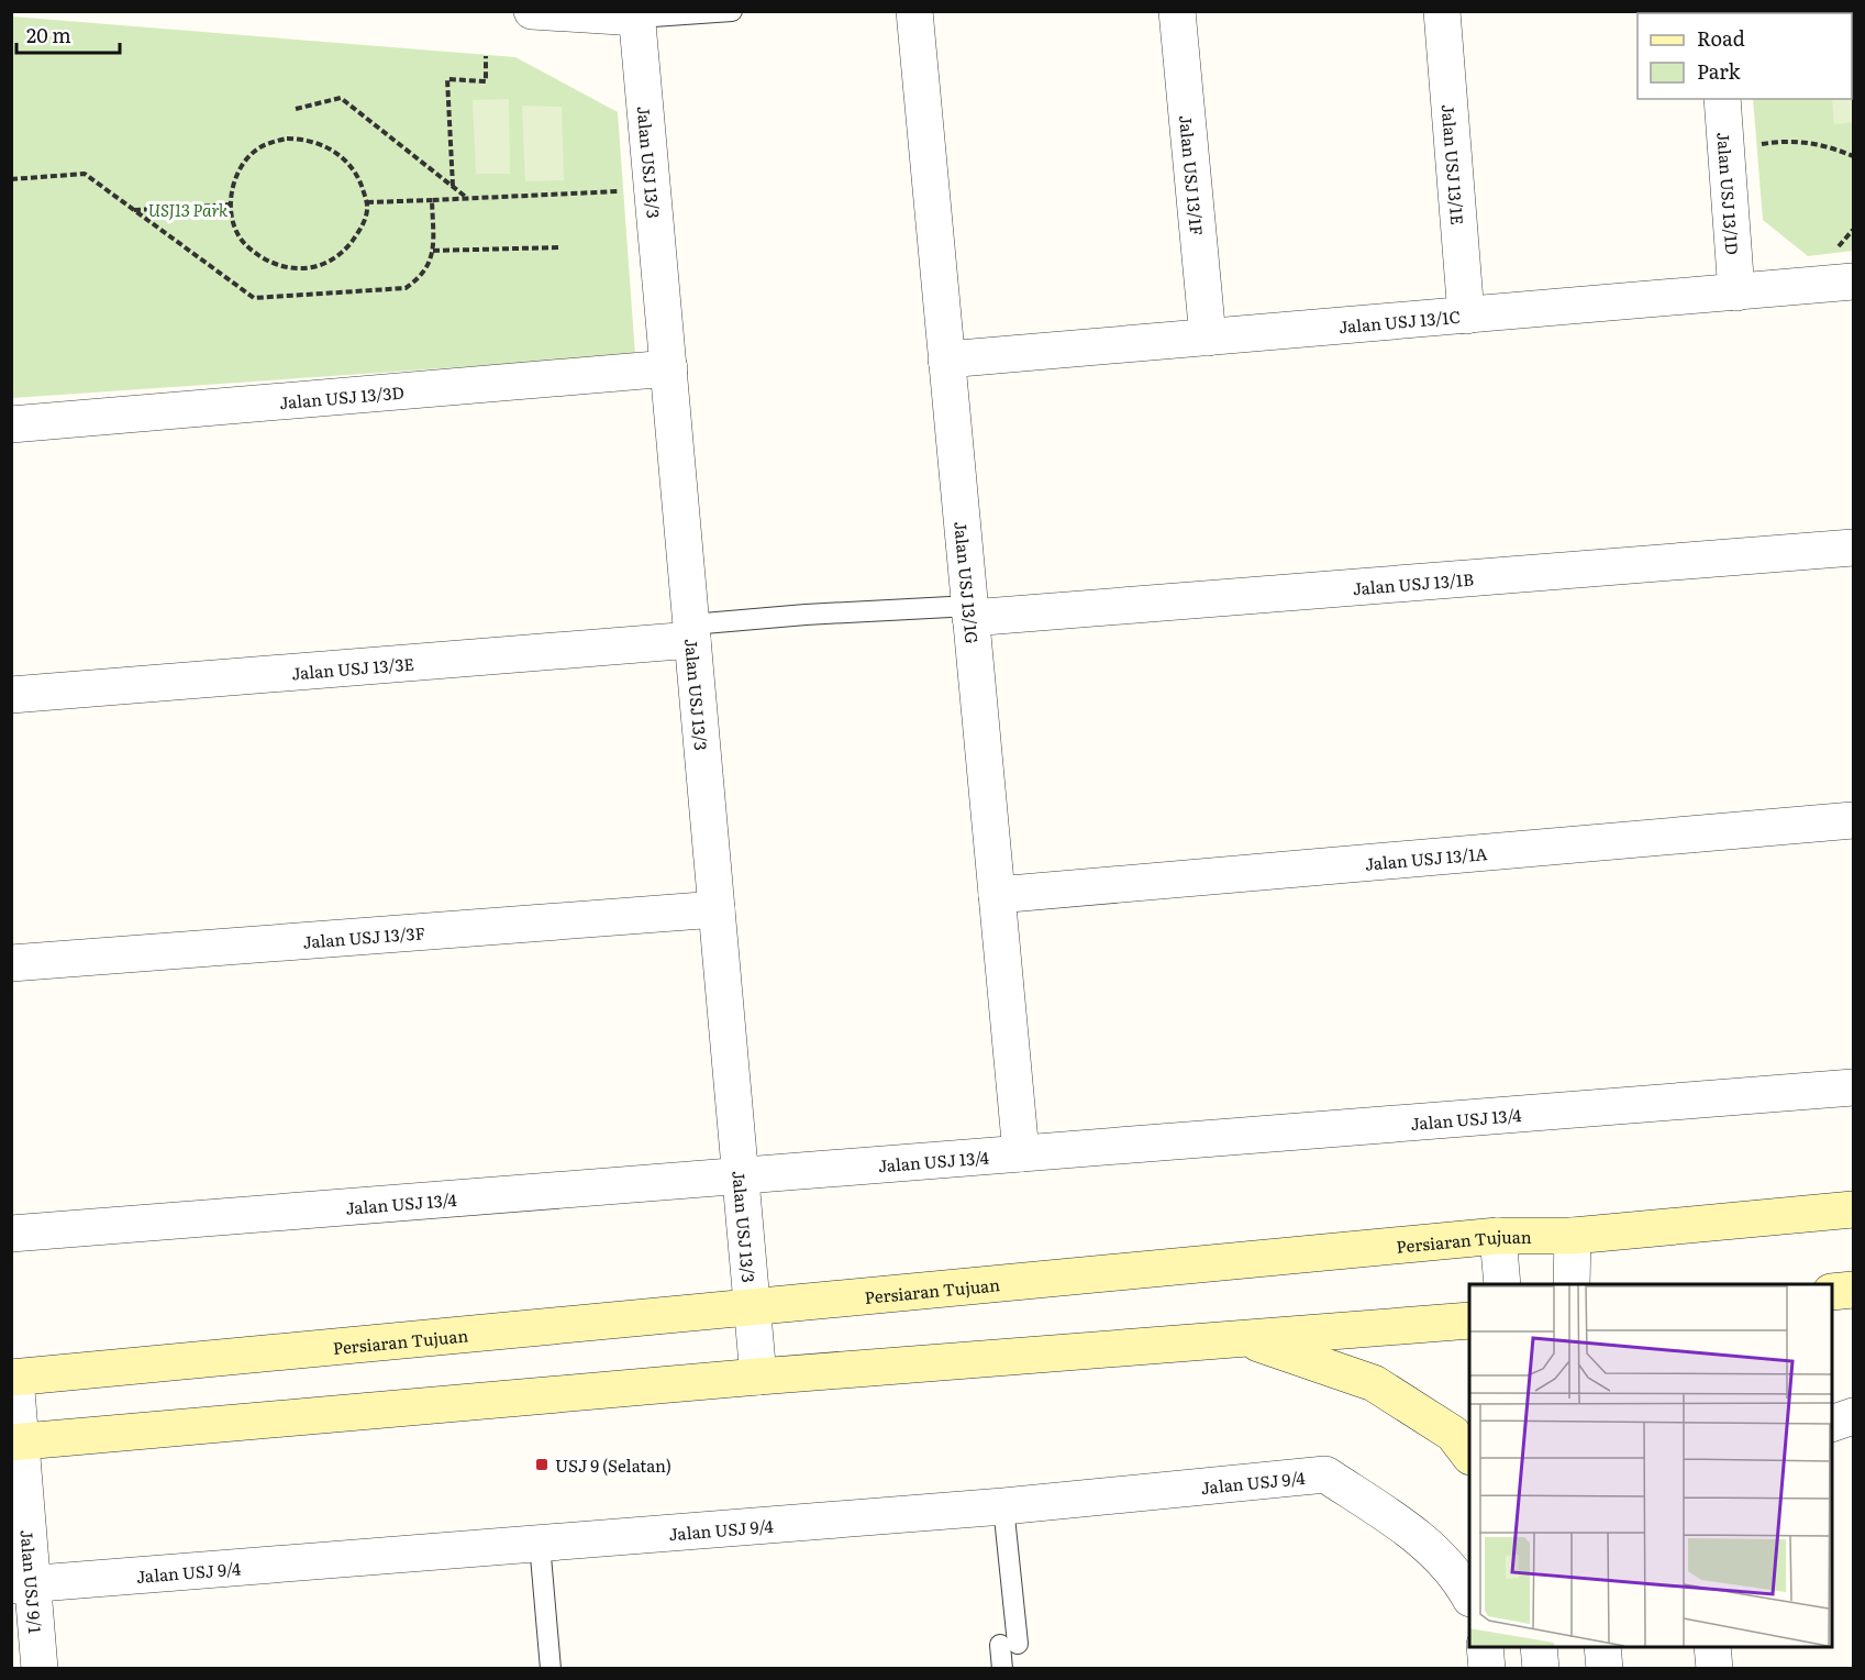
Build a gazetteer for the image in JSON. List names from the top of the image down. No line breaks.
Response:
{"streets":{"main road":["Persiaran Tujuan"],"street":["Jalan USJ 13/3","Jalan USJ 13/1E","Jalan USJ 13/1F","Jalan USJ 13/1D","Jalan USJ 13/1C","Jalan USJ 13/3D","Jalan USJ 13/1G","Jalan USJ 13/1B","Jalan USJ 13/3E","Jalan USJ 13/1A","Jalan USJ 13/3F","Jalan USJ 13/4","Jalan USJ 9/4","Jalan USJ 9/1"]},"crossings":[["Jalan USJ 13/3","Jalan USJ 13/3D"],["Jalan USJ 13/3","Jalan USJ 13/3E"],["Jalan USJ 13/3","Jalan USJ 13/3F"],["Jalan USJ 13/3","Jalan USJ 13/4"],["Jalan USJ 13/3","Persiaran Tujuan"],["Jalan USJ 13/1E","Jalan USJ 13/1C"],["Jalan USJ 13/1F","Jalan USJ 13/1C"],["Jalan USJ 13/1D","Jalan USJ 13/1C"],["Jalan USJ 13/1C","Jalan USJ 13/1G"],["Jalan USJ 13/1G","Jalan USJ 13/1B"],["Jalan USJ 13/1G","Jalan USJ 13/1A"],["Jalan USJ 13/1G","Jalan USJ 13/4"],["Persiaran Tujuan","Jalan USJ 9/1"],["Jalan USJ 9/4","Jalan USJ 9/1"]],"parks":["USJ13 Park"],"places":{"transit":["USJ 9 (Selatan)"]},"legend":["Road","Park"],"scale_bar":"20 m"}
